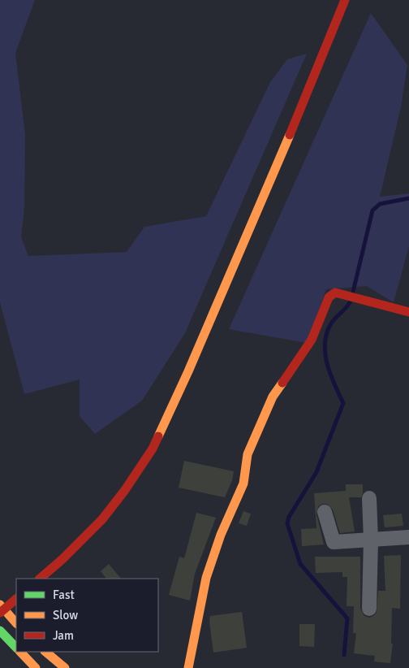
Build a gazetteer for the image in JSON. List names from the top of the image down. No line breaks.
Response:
{"legend":["Fast","Slow","Jam"]}
